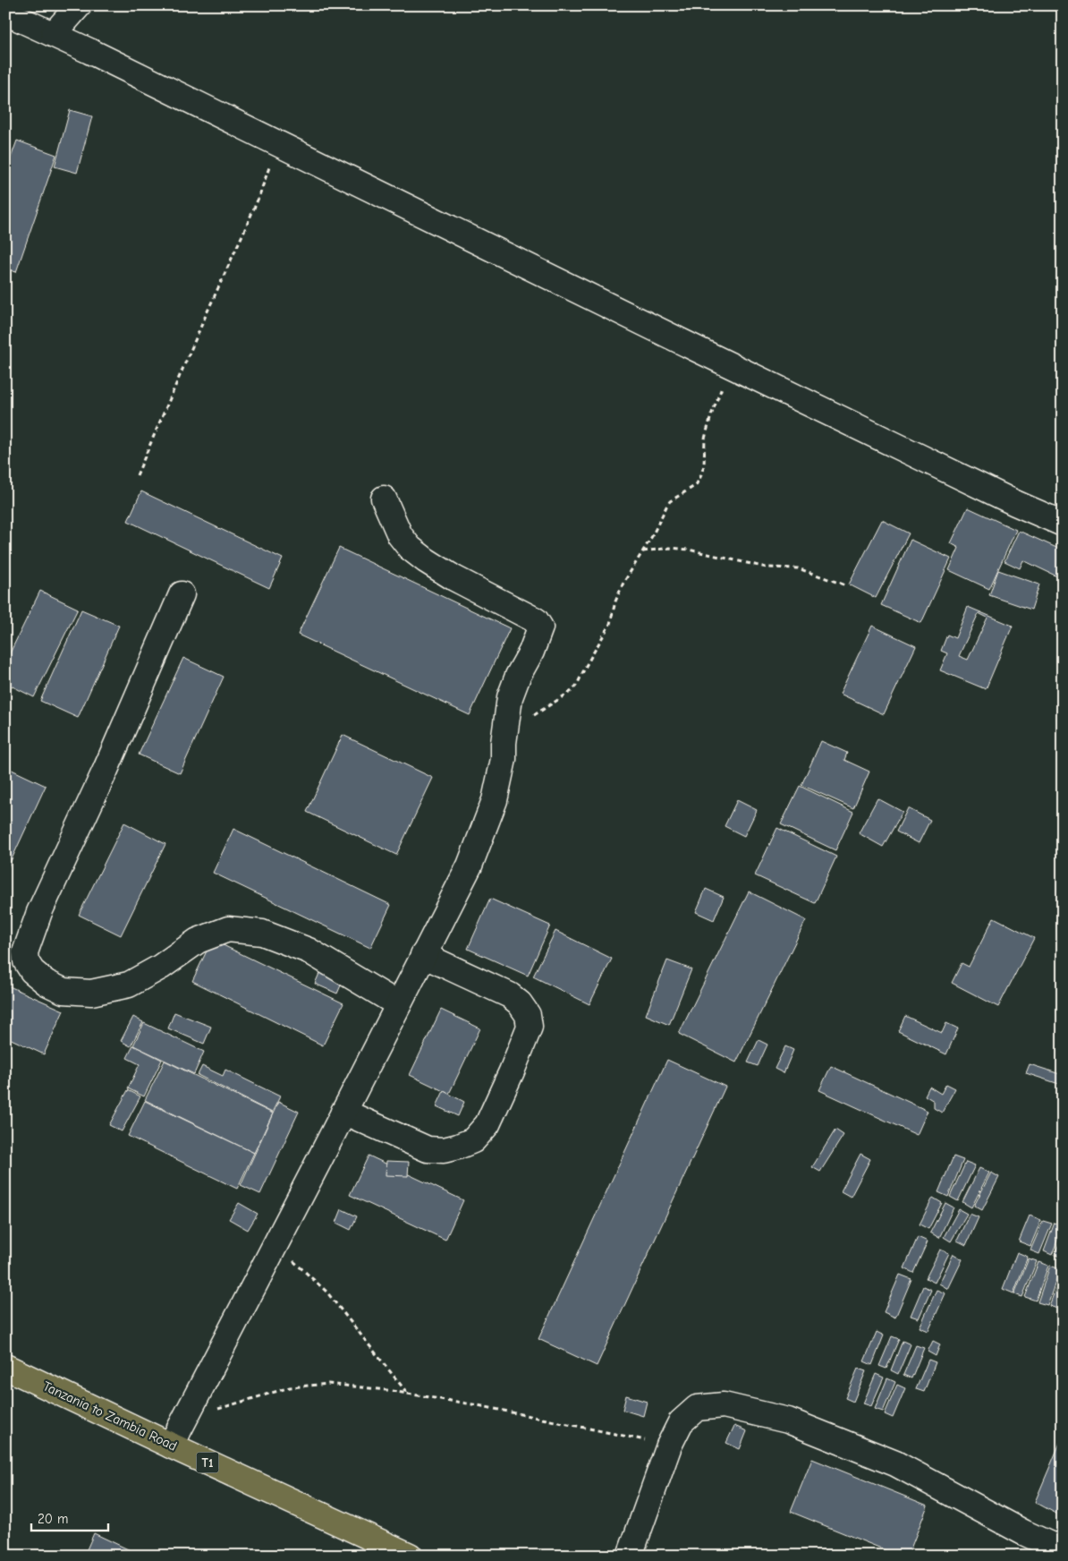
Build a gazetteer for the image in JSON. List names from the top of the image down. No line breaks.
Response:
{"streets":{"highway":["Tanzania to Zambia Road","T1"]},"scale_bar":"20 m"}
